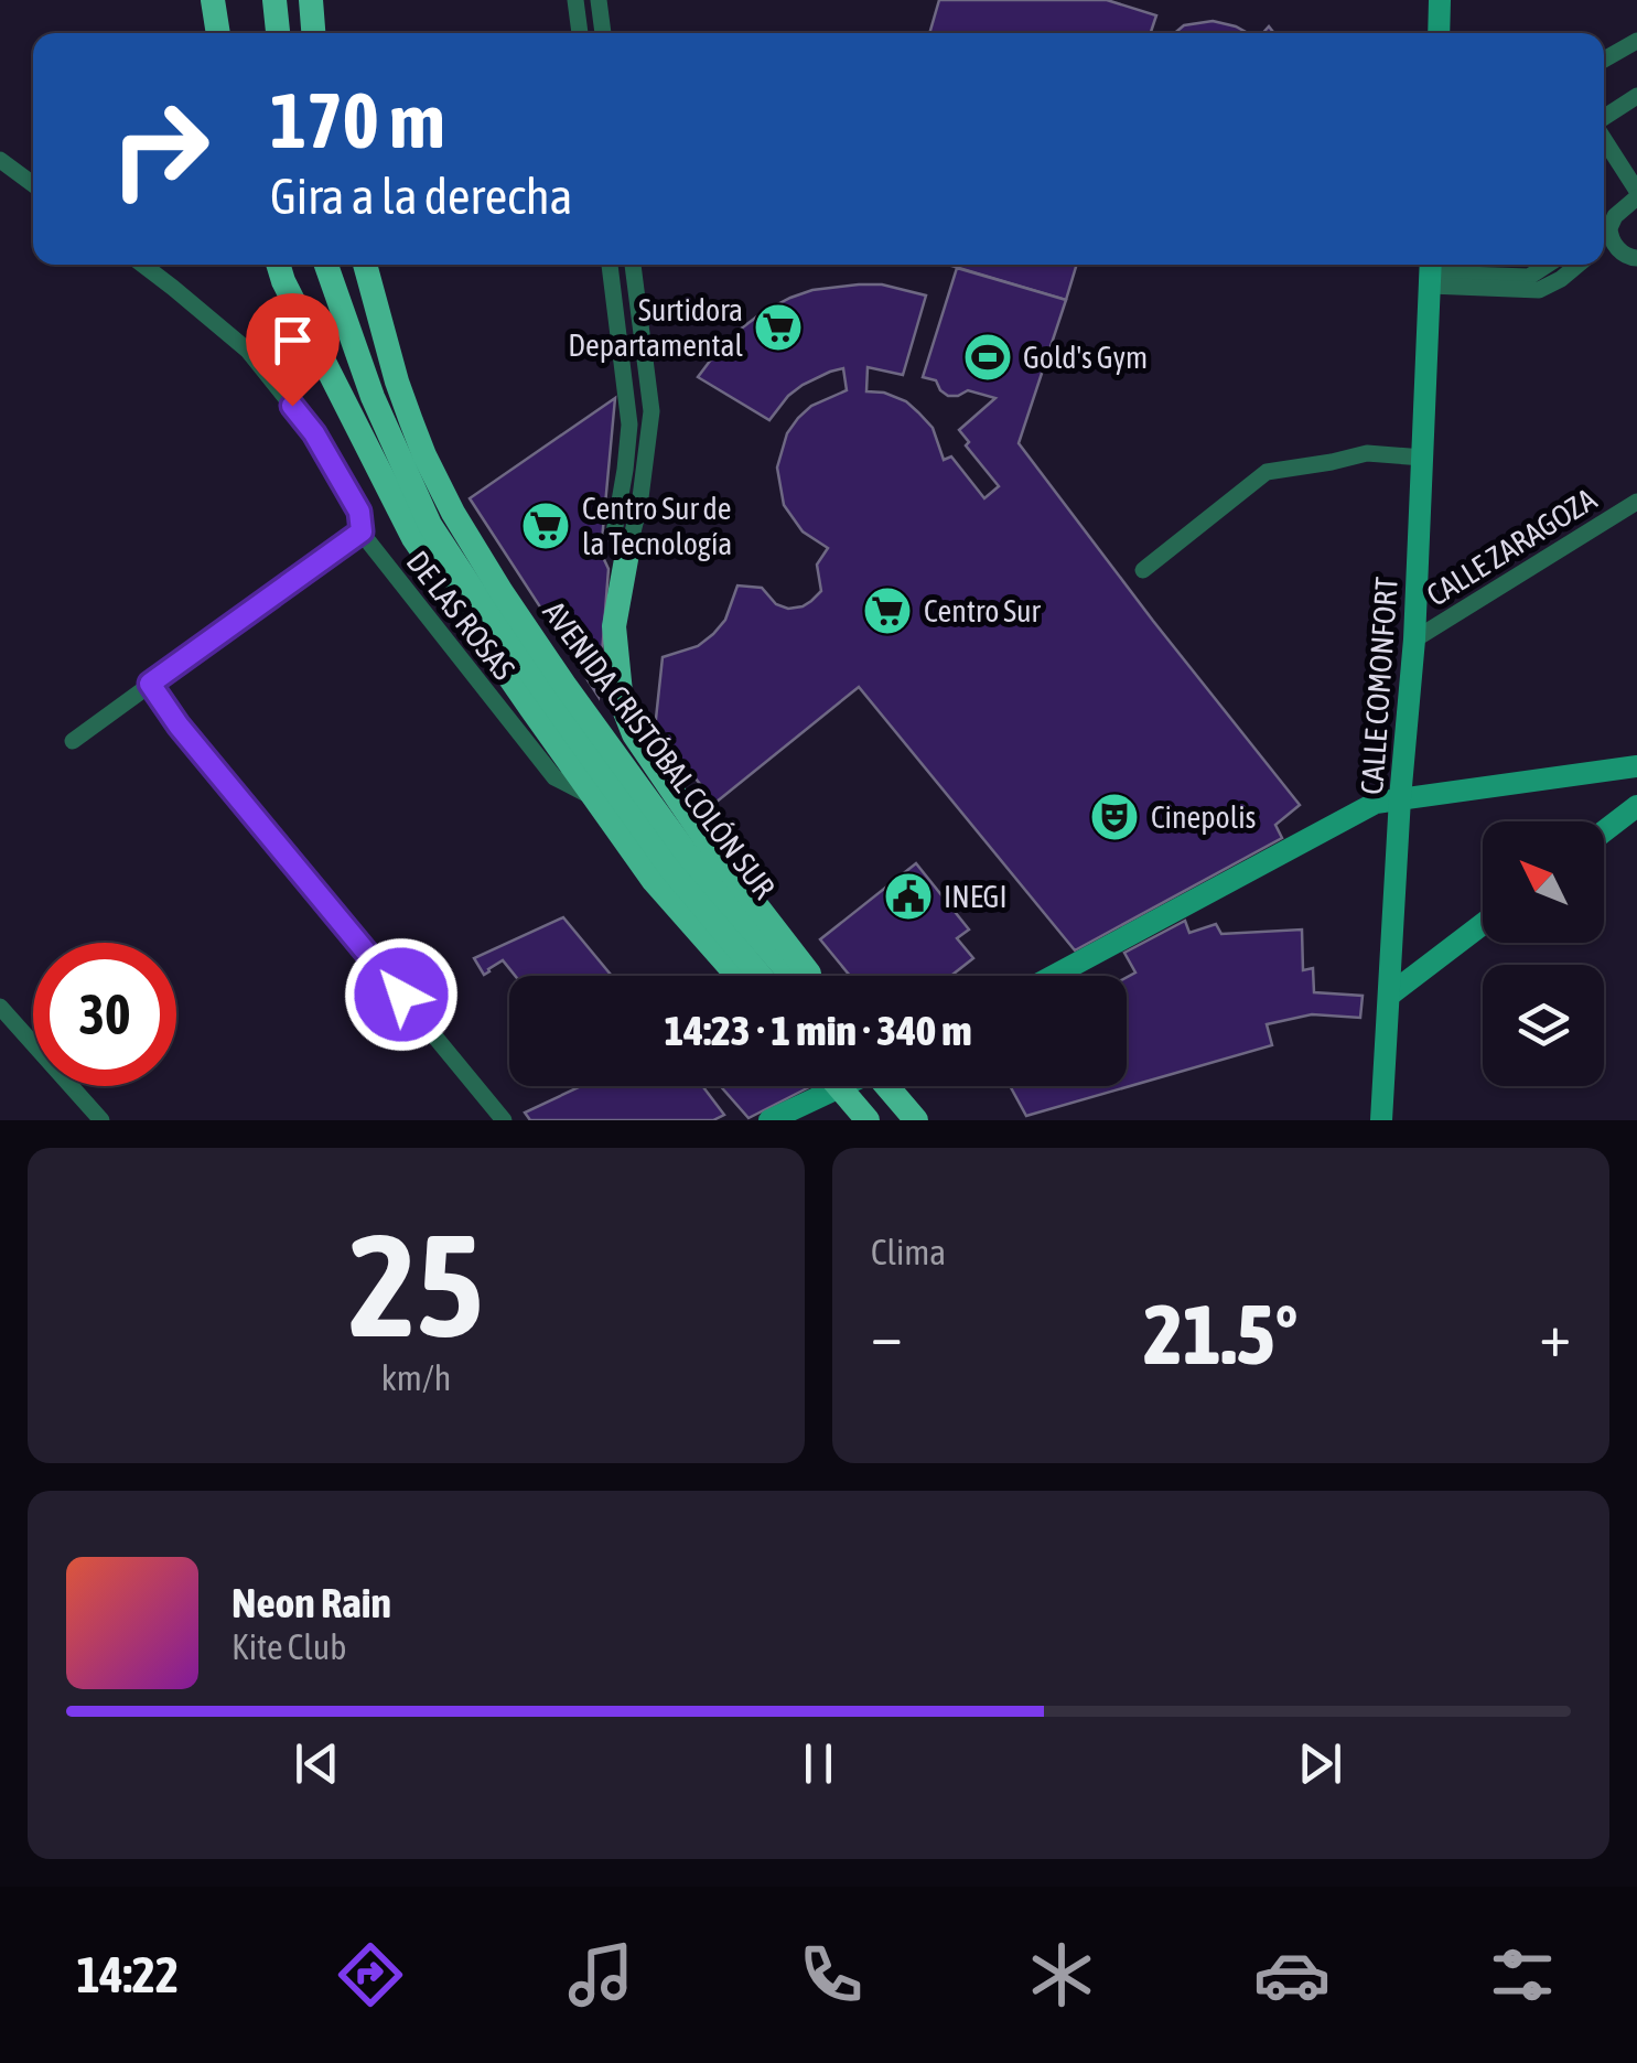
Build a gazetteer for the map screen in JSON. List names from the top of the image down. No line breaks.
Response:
{"streets":{"main road":["CALLE COMONFORT","AVENIDA CRISTÓBAL COLÓN SUR"],"street":["CALLE ZARAGOZA","DE LAS ROSAS"]},"crossings":[["CALLE ZARAGOZA","CALLE COMONFORT"]],"places":{"supermarket":["Surtidora Departamental","Centro Sur de la Tecnología","Centro Sur"],"sports":["Gold's Gym"],"theatre":["Cinepolis"],"public building":["INEGI"]},"north":"top left","page":{"turn":["170 m","Gira a la derecha"],"limit":"30","trip":"14:23 · 1 min · 340 m","tile":[["25","km/h"],"Clima"],"heat":["−","21.5°","+"],"song":["Neon Rain","Kite Club"],"tabs":"14:22"}}
